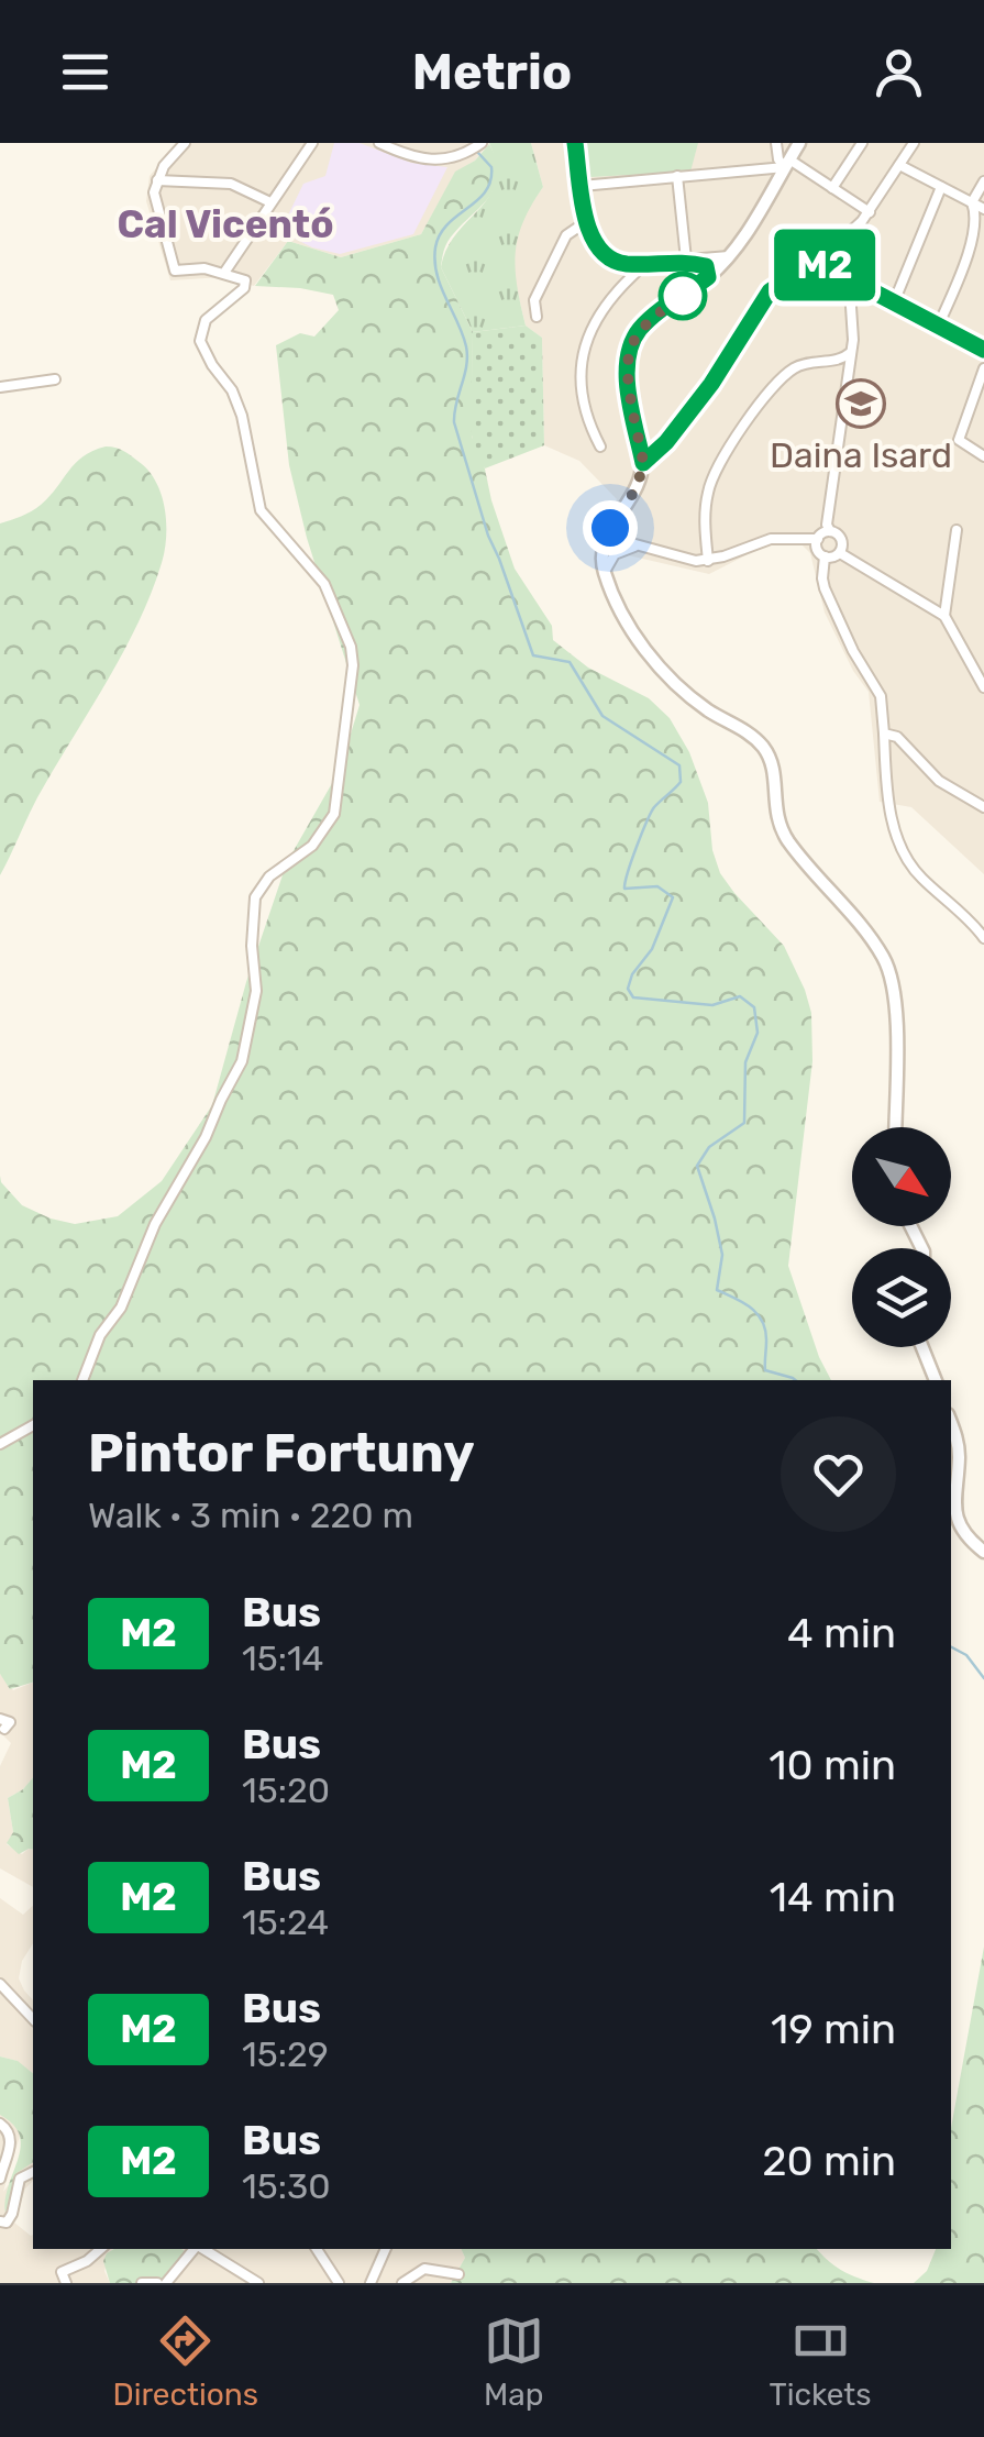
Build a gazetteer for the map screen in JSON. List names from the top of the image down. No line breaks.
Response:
{"districts":["Cal Vicentó"],"places":{"school or university":["Daina Isard"]},"lines":["bus line M2"],"north":"bottom right","page":{"header":"Metrio","on_map":"M2","heading":["Pintor Fortuny","Walk · 3 min · 220 m"],"list":[{"mark":"M2","name":"Bus","note":"15:14","value":"4 min"},{"mark":"M2","name":"Bus","note":"15:20","value":"10 min"},{"mark":"M2","name":"Bus","note":"15:24","value":"14 min"},{"mark":"M2","name":"Bus","note":"15:29","value":"19 min"},{"mark":"M2","name":"Bus","note":"15:30","value":"20 min"}],"tabs":["Directions","Map","Tickets"]}}
